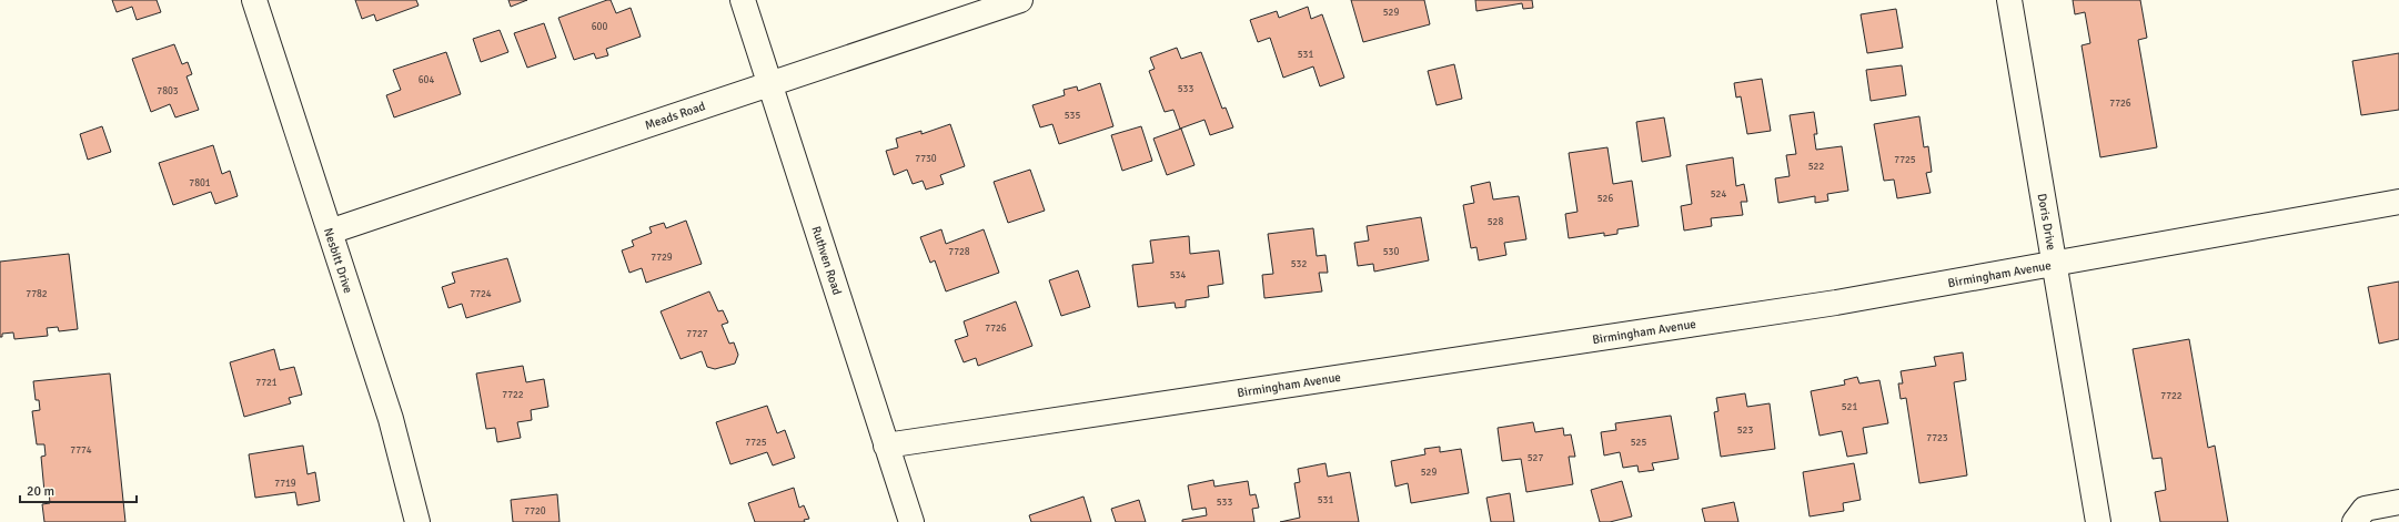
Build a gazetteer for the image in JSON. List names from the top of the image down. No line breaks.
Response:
{"streets":{"street":["Meads Road","Doris Drive","Nesbitt Drive","Ruthven Road","Birmingham Avenue"]},"crossings":[["Meads Road","Nesbitt Drive"],["Meads Road","Ruthven Road"],["Doris Drive","Birmingham Avenue"],["Ruthven Road","Birmingham Avenue"]],"house_numbers":["529","600","531","604","533","7803","7726","535","7730","7725","522","7801","524","526","528","7728","530","7729","532","534","7782","7724","7726","7727","7721","7722","7722","521","523","7723","7725","525","7774","527","529","7719","531","533","7720"],"scale_bar":"20 m"}
